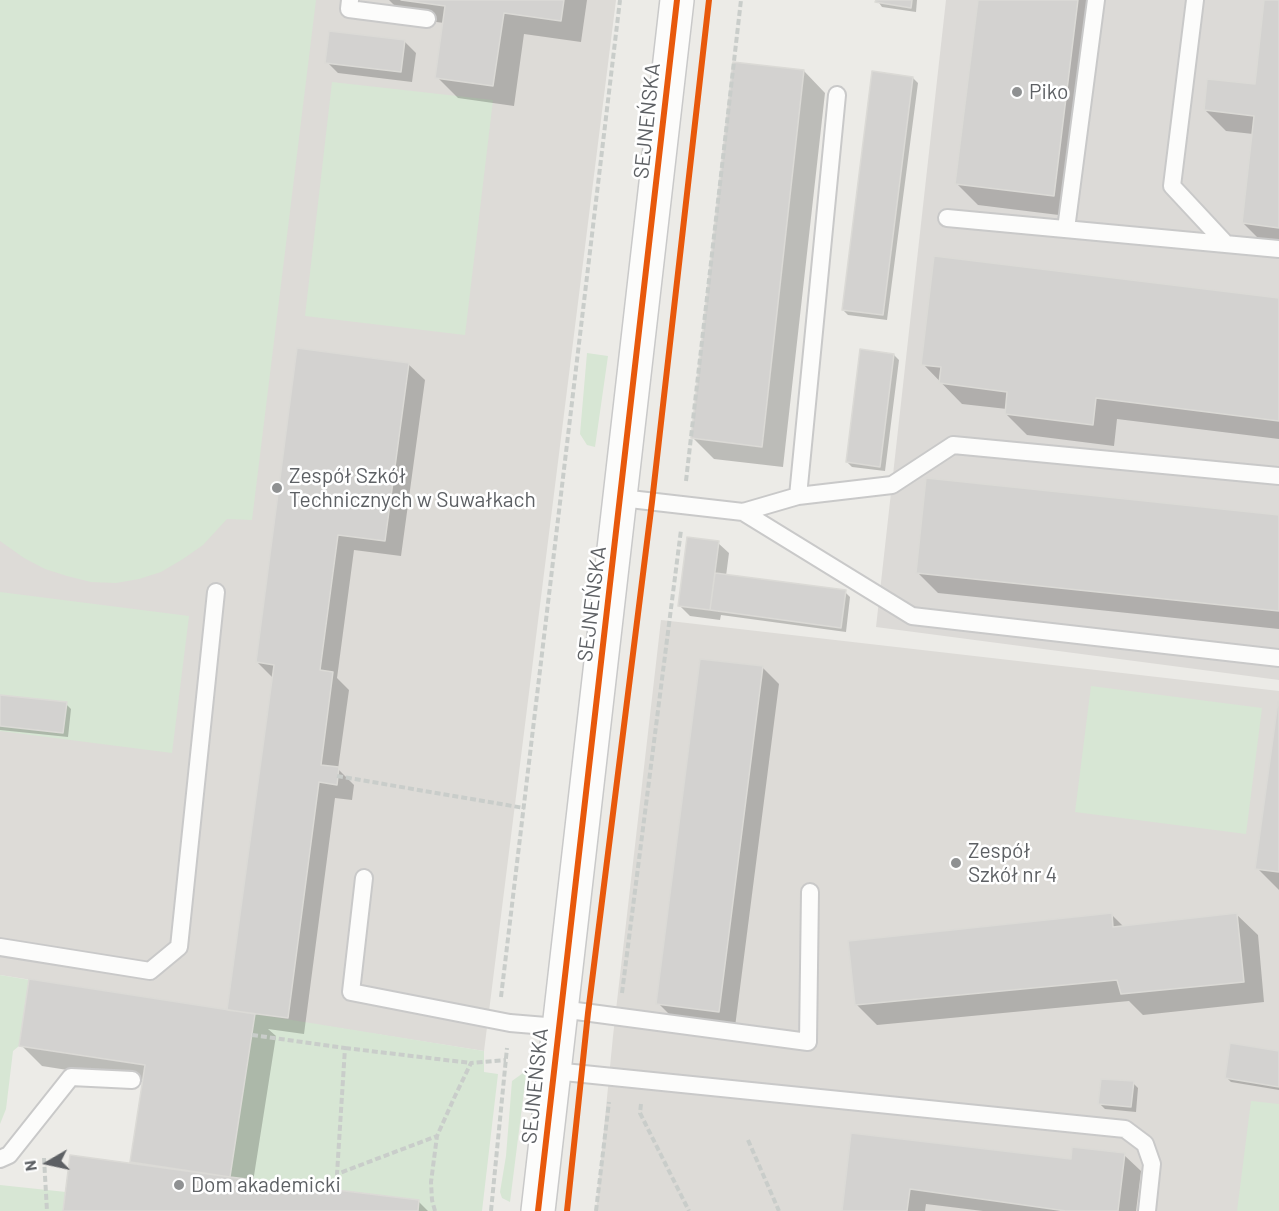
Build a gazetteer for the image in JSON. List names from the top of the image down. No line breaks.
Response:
{"streets":{"street":["SEJNEŃSKA"]},"places":["Piko","Zespół Szkół Technicznych w Suwałkach","Zespół Szkół nr 4","Dom akademicki"],"north":"left"}
